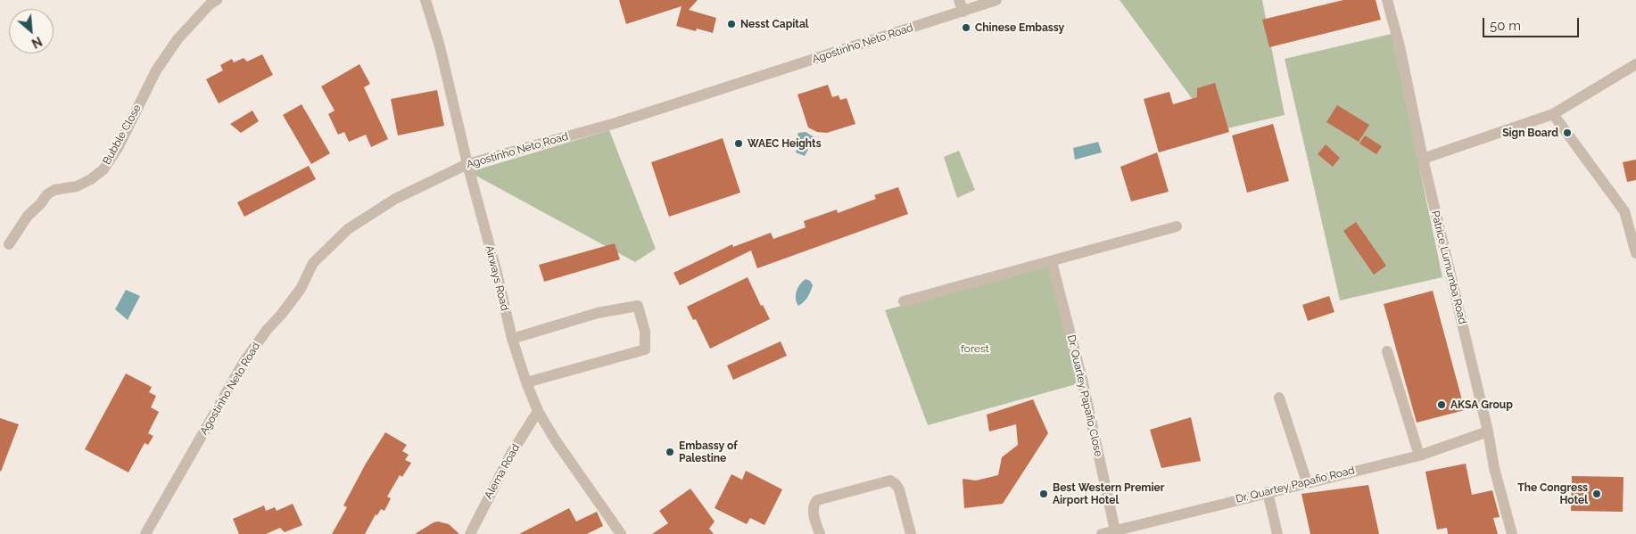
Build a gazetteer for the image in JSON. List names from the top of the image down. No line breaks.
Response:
{"streets":{"street":["Agostinho Neto Road","Bubble Close","Patrice Lumumba Road","Airways Road","Dr. Quartey Papafio Close","Alema Road","Dr. Quartey Papafio Road"]},"crossings":[["Agostinho Neto Road","Airways Road"],["Patrice Lumumba Road","Dr. Quartey Papafio Road"],["Airways Road","Alema Road"],["Dr. Quartey Papafio Close","Dr. Quartey Papafio Road"]],"parks":["forest"],"places":["Nesst Capital","Chinese Embassy","Sign Board","WAEC Heights","AKSA Group","Embassy of Palestine","Best Western Premier Airport Hotel","The Congress Hotel"],"scale_bar":"50 m","north":"bottom right"}
